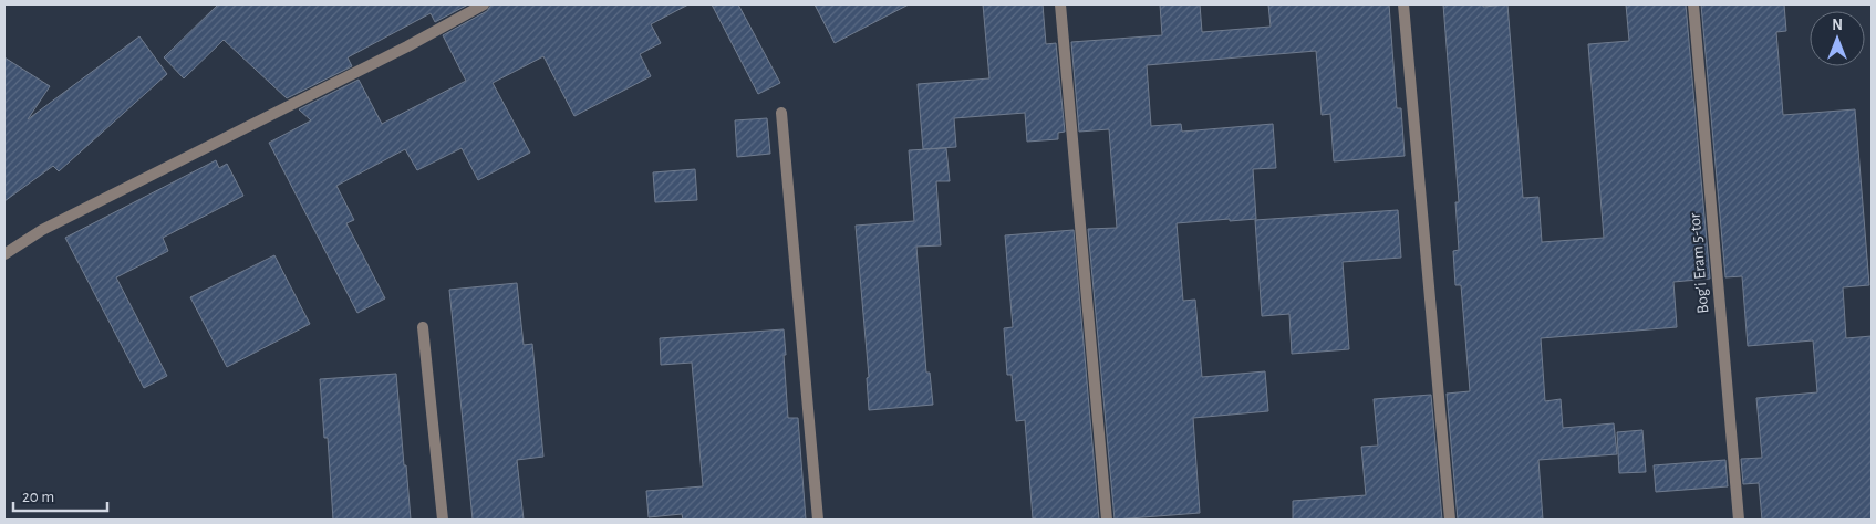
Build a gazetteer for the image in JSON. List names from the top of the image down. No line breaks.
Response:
{"streets":{"street":["Bog'i Eram 5-tor"]},"scale_bar":"20 m","north":"top"}
